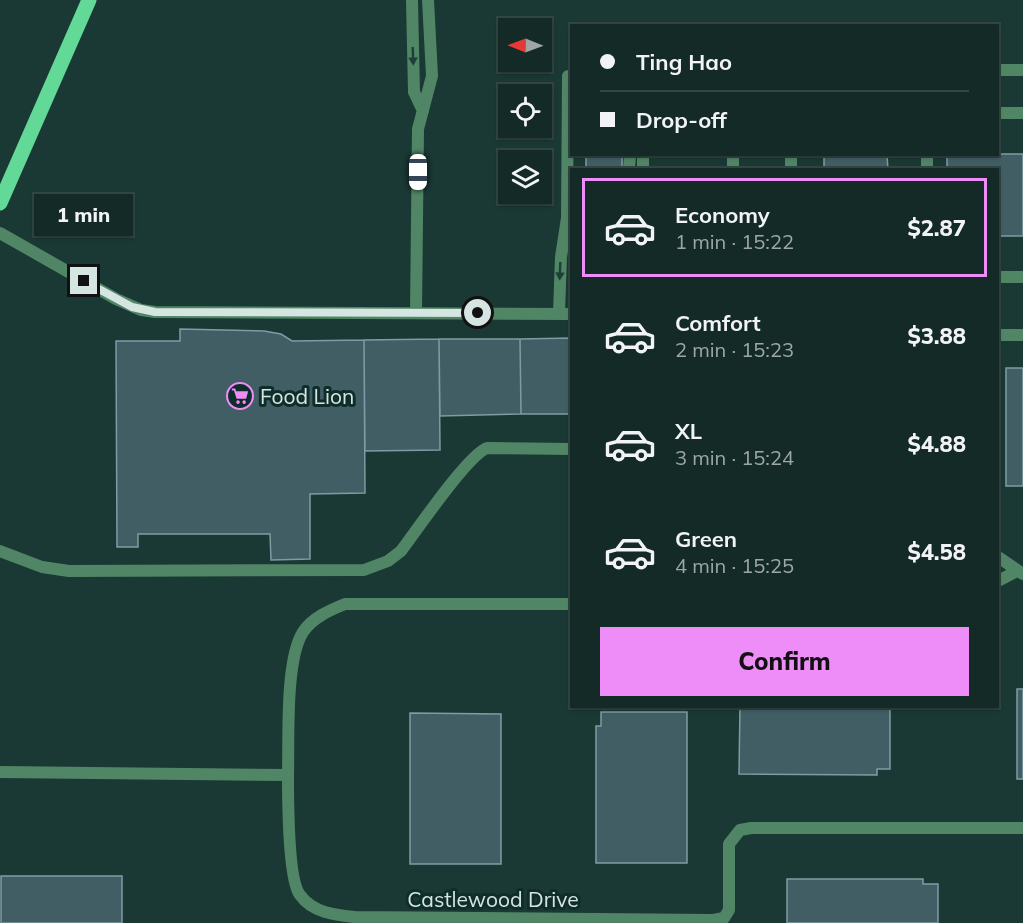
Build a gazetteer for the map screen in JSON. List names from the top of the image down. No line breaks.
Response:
{"streets":{"street":["Castlewood Drive"]},"places":{"supermarket":["Food Lion"]},"north":"left","page":{"banner":["Ting Hao","Drop-off"],"list":[{"name":"Economy","note":"1 min · 15:22","value":"$2.87"},{"name":"Comfort","note":"2 min · 15:23","value":"$3.88"},{"name":"XL","note":"3 min · 15:24","value":"$4.88"},{"name":"Green","note":"4 min · 15:25","value":"$4.58"}],"bubble":"1 min","buttons":"Confirm"}}
